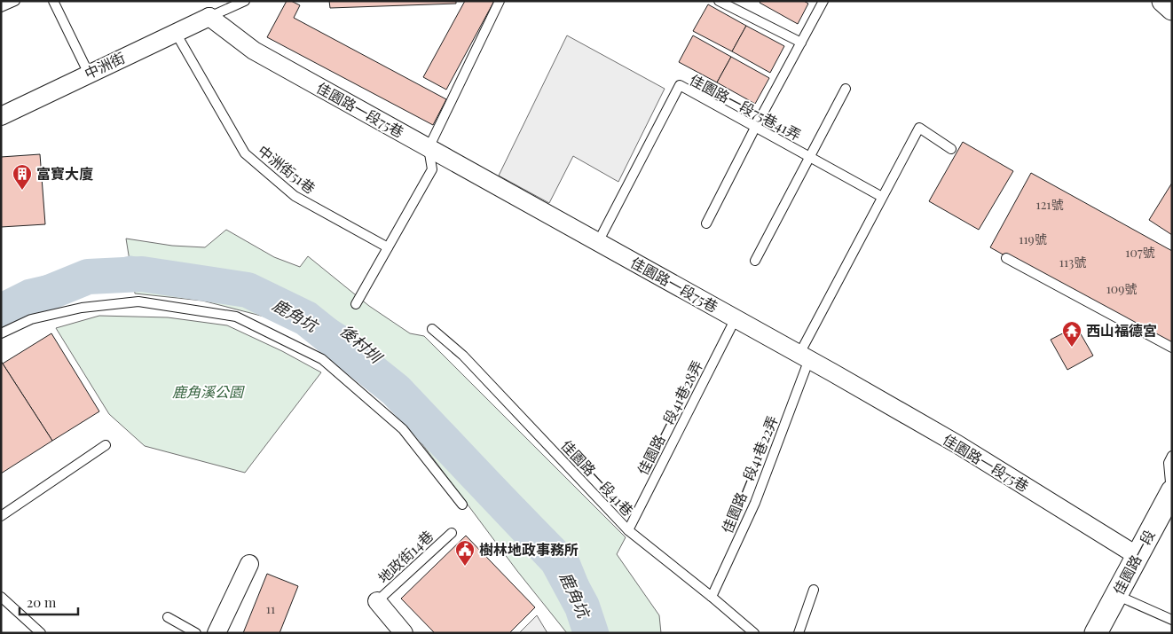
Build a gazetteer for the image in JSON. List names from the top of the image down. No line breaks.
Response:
{"streets":{"street":["中洲街","佳園路一段75巷","佳園路一段"],"lane":["佳園路一段75巷41弄","中洲街51巷","佳園路一段41巷28弄","佳園路一段41巷22弄","佳園路一段41巷","地政街14巷"]},"crossings":[["中洲街","佳園路一段75巷"],["中洲街","中洲街51巷"],["佳園路一段75巷41弄","佳園路一段75巷"],["佳園路一段75巷41弄","佳園路一段41巷22弄"],["佳園路一段75巷","佳園路一段41巷28弄"],["佳園路一段75巷","佳園路一段41巷22弄"],["佳園路一段75巷","佳園路一段"],["佳園路一段41巷28弄","佳園路一段41巷"],["佳園路一段41巷22弄","佳園路一段41巷"]],"water":["鹿角坑","後村圳"],"parks":["鹿角溪公園"],"places":{"building":["富寶大廈"],"temple":["西山福德宮"],"public building":["樹林地政事務所"]},"house_numbers":["121號","119號","107號","113號","109號","11"],"scale_bar":"20 m"}
